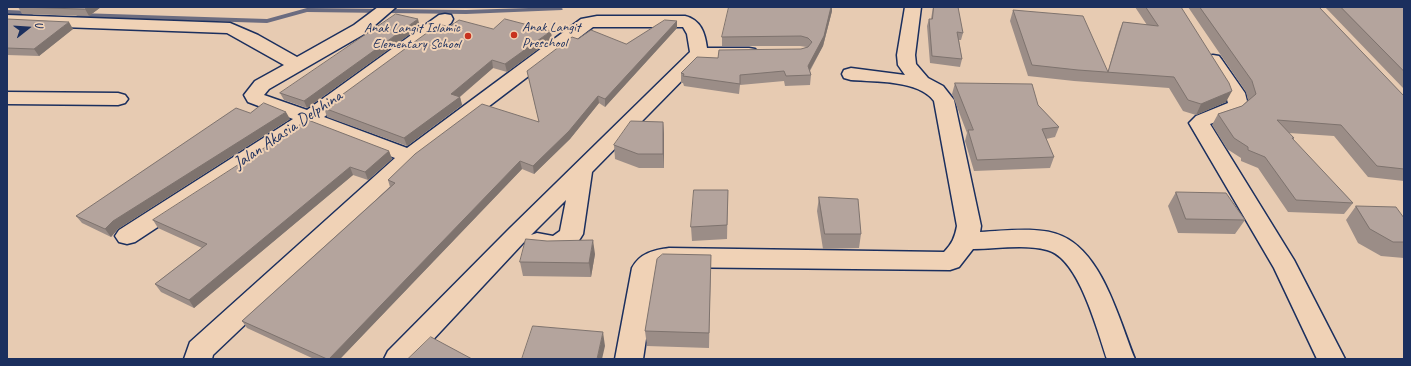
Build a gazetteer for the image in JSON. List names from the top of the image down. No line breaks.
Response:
{"streets":{"street":["Jalan Akasia Delphina"]},"places":["Anak Langit Preschool","Anak Langit Islamic Elementary School"],"north":"right"}
